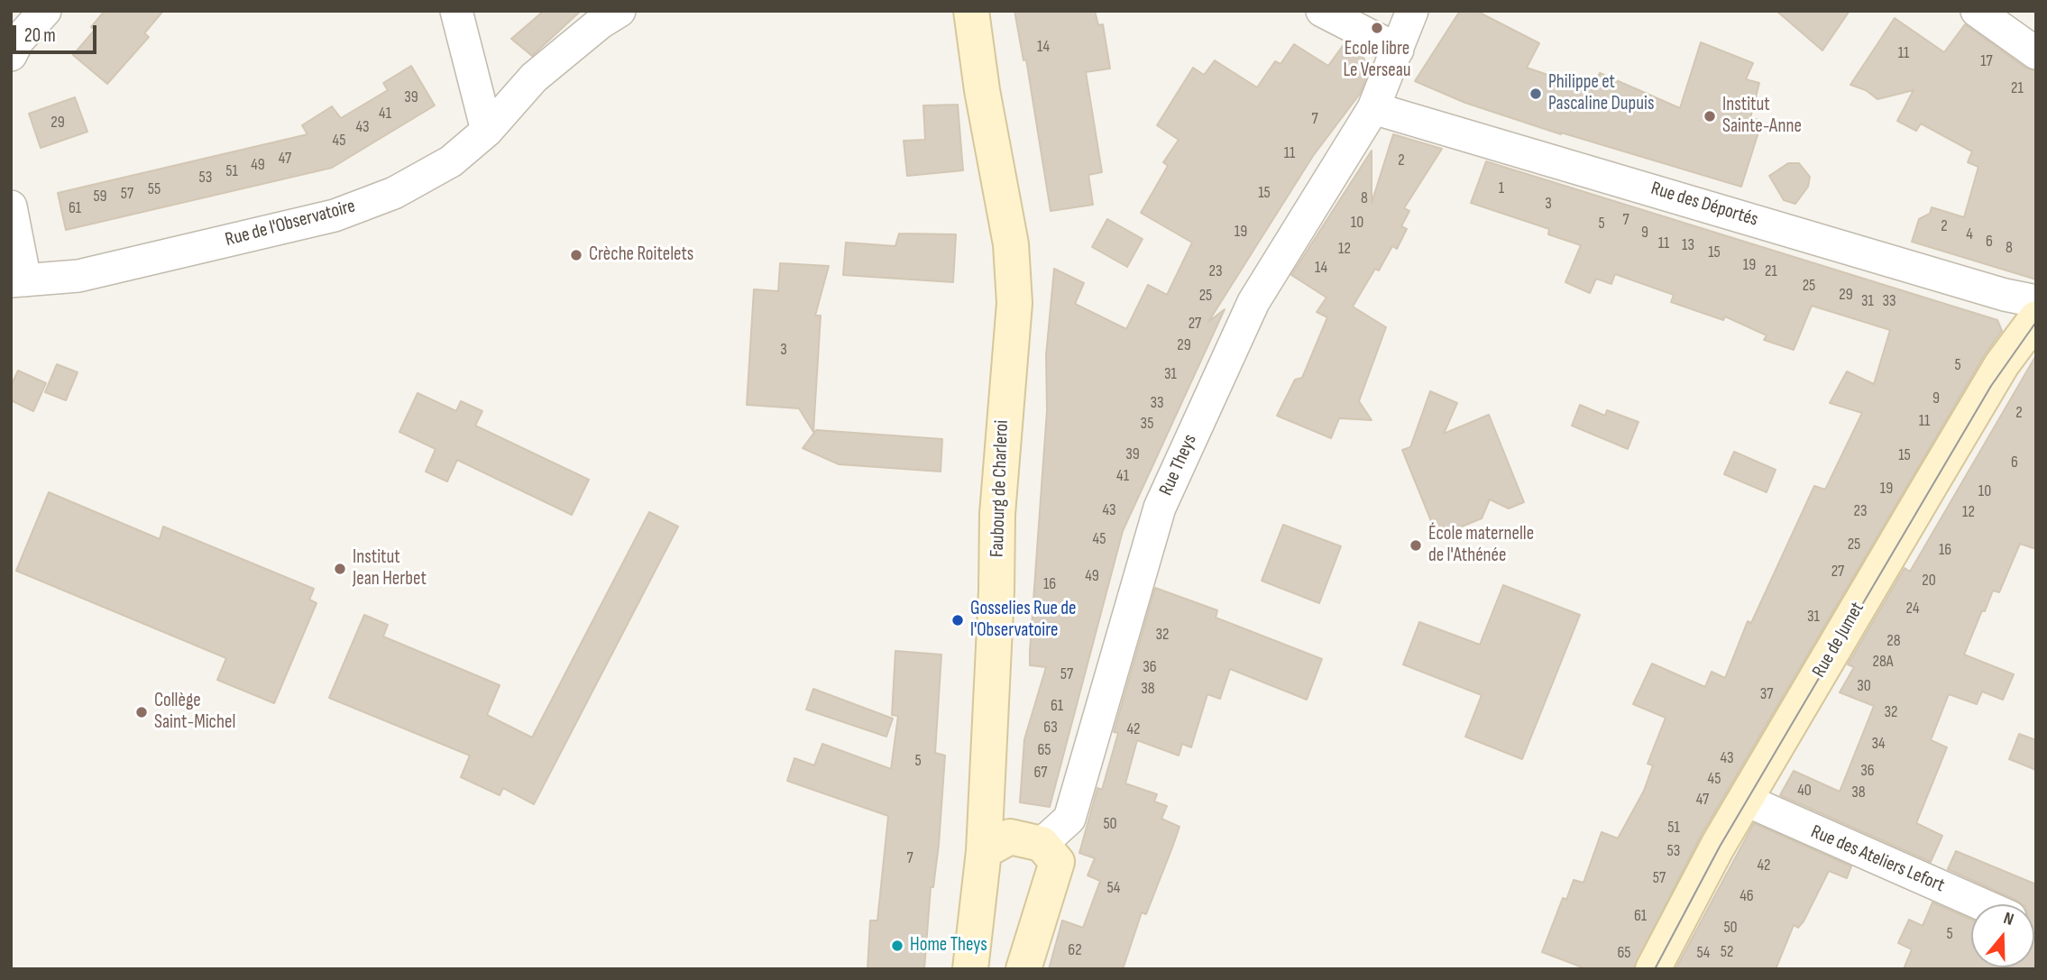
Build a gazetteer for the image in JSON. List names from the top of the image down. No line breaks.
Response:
{"streets":{"main road":["Faubourg de Charleroi","Rue de Jumet"],"street":["Rue des Déportés","Rue de l'Observatoire","Rue Theys","Rue des Ateliers Lefort"]},"crossings":[["Rue des Déportés","Rue Theys"],["Rue Theys","Faubourg de Charleroi"],["Rue de Jumet","Rue des Ateliers Lefort"]],"places":["Ecole libre Le Verseau","Philippe et Pascaline Dupuis","Institut Sainte-Anne","Crèche Roitelets","École maternelle de l'Athénée","Institut Jean Herbet","Gosselies Rue de l'Observatoire","Collège Saint-Michel","Home Theys"],"house_numbers":["14","11","17","21","39","41","7","29","43","45","11","47","2","49","51","53","1","55","15","57","59","8","3","61","7","10","5","2","19","9","4","6","11","13","8","12","15","19","14","23","21","25","29","25","31","33","27","29","3","5","31","9","33","2","11","35","39","15","6","41","19","10","43","23","12","45","25","16","27","49","20","16","24","31","32","28","28A","36","57","30","38","37","61","32","63","42","34","65","43","5","36","67","45","40","38","47","50","51","53","7","42","57","54","46","61","50","5","62","52","65","54"],"scale_bar":"20 m","north":"top"}
